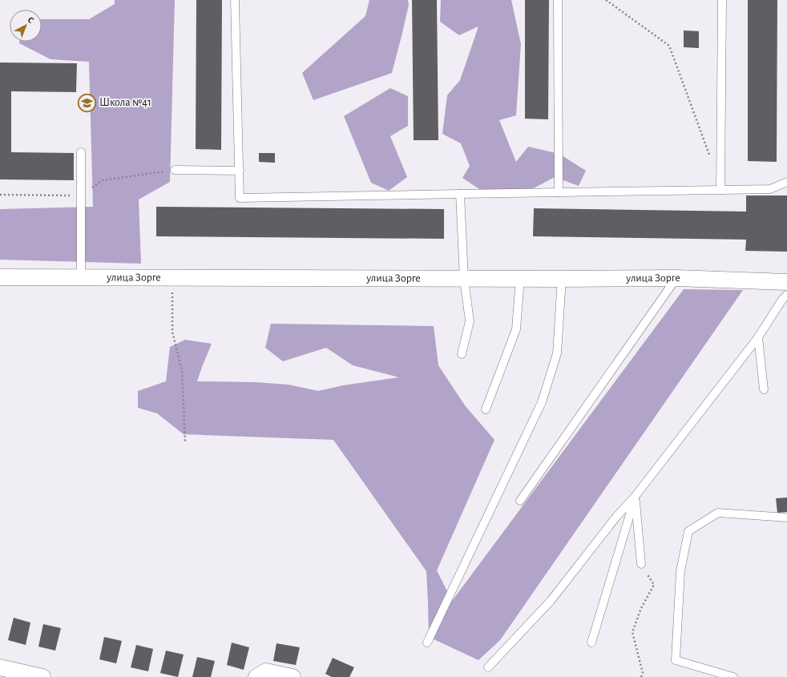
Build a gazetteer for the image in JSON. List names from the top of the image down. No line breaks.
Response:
{"streets":{"street":["улица Зорге"]},"places":{"school or university":["Школа №41"]},"north":"top right"}
